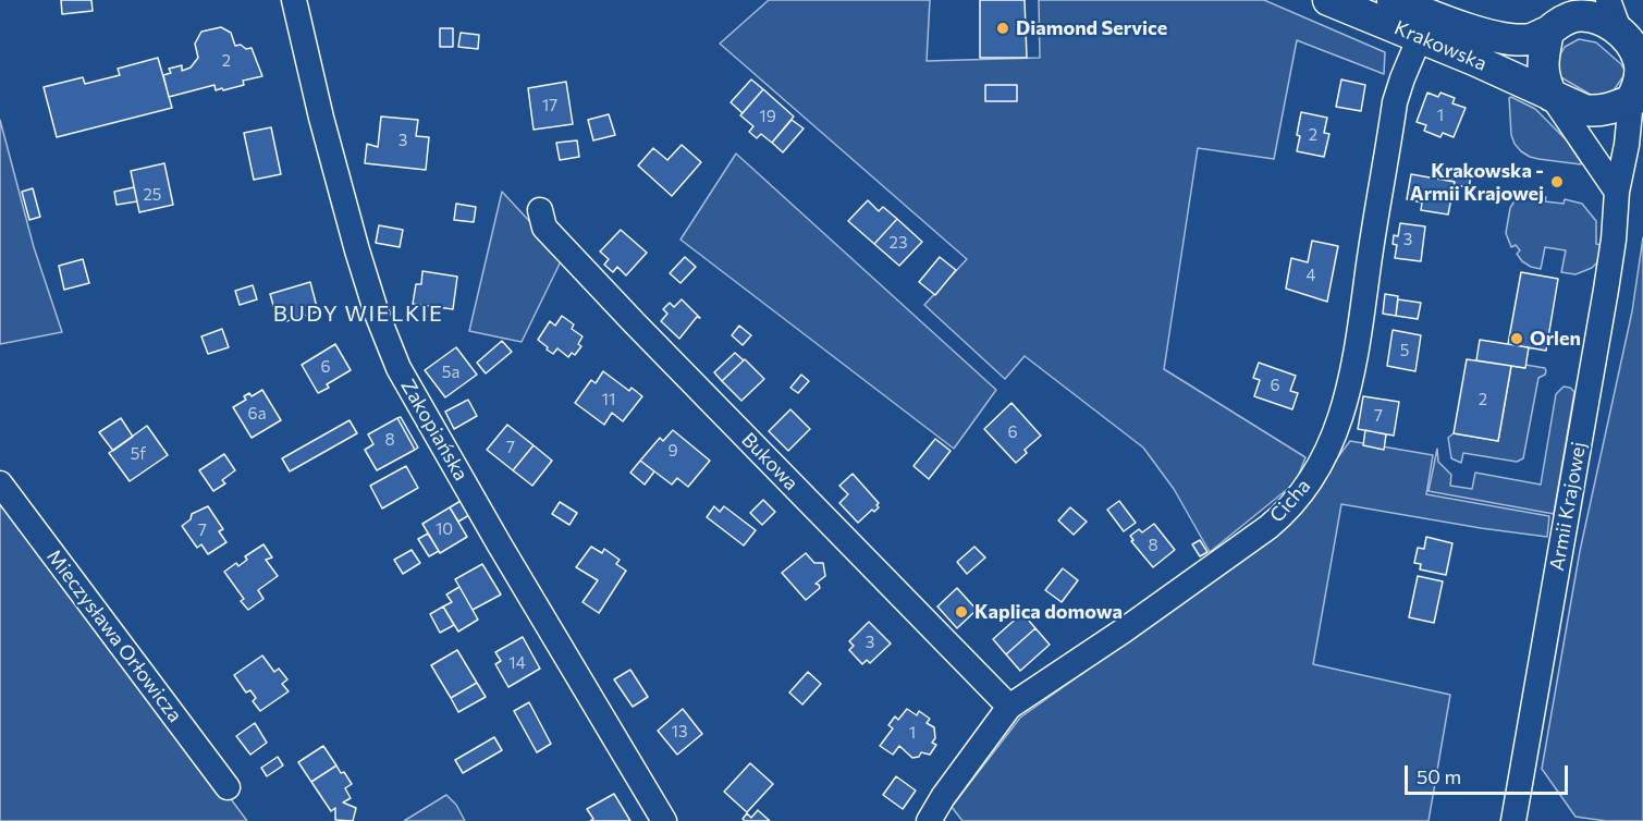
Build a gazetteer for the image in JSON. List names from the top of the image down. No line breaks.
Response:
{"streets":{"main road":["Krakowska"],"street":["Zakopiańska","Bukowa","Cicha","Armii Krajowej","Mieczysława Orłowicza"]},"crossings":[["Krakowska","Cicha"],["Krakowska","Armii Krajowej"],["Bukowa","Cicha"]],"districts":["BUDY WIELKIE"],"places":["Diamond Service","Krakowska - Armii Krajowej","Orlen","Kaplica domowa"],"house_numbers":["2","17","1","19","2","3","25","3","23","4","5","6","5a","6","11","2","6a","7","6","8","7","9","5f","10","7","8","3","14","13","1"],"scale_bar":"50 m"}
